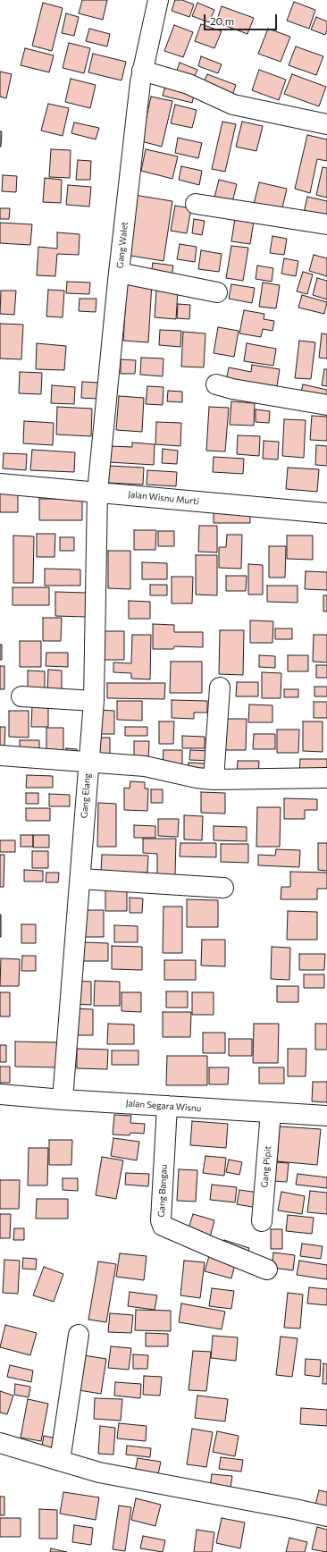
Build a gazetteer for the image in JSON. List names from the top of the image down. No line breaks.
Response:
{"streets":{"street":["Gang Walet","Jalan Wisnu Murti","Gang Elang","Jalan Segara Wisnu","Gang Pipit","Gang Bangau"]},"crossings":[["Gang Walet","Jalan Wisnu Murti"],["Gang Walet","Gang Elang"],["Jalan Wisnu Murti","Gang Elang"],["Gang Elang","Jalan Segara Wisnu"],["Jalan Segara Wisnu","Gang Pipit"],["Jalan Segara Wisnu","Gang Bangau"]],"scale_bar":"20 m"}
